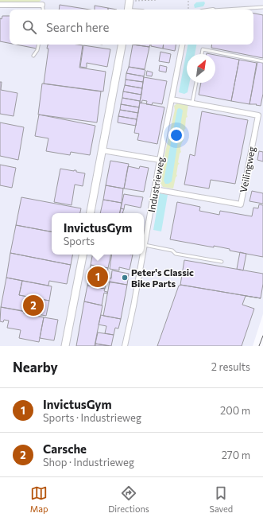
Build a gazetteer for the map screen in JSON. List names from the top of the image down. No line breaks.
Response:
{"streets":{"street":["Veilingweg","Industrieweg"]},"crossings":[["Veilingweg","Industrieweg"]],"places":["Peter's Classic Bike Parts"],"north":"top right","page":{"search":"Search here","popup":["InvictusGym","Sports"],"pins":["1","2"],"heading":["Nearby","2 results"],"list":[{"mark":"1","name":"InvictusGym","note":"Sports · Industrieweg","value":"200 m"},{"mark":"2","name":"Carsche","note":"Shop · Industrieweg","value":"270 m"}],"nav":["Map","Directions","Saved"]}}
